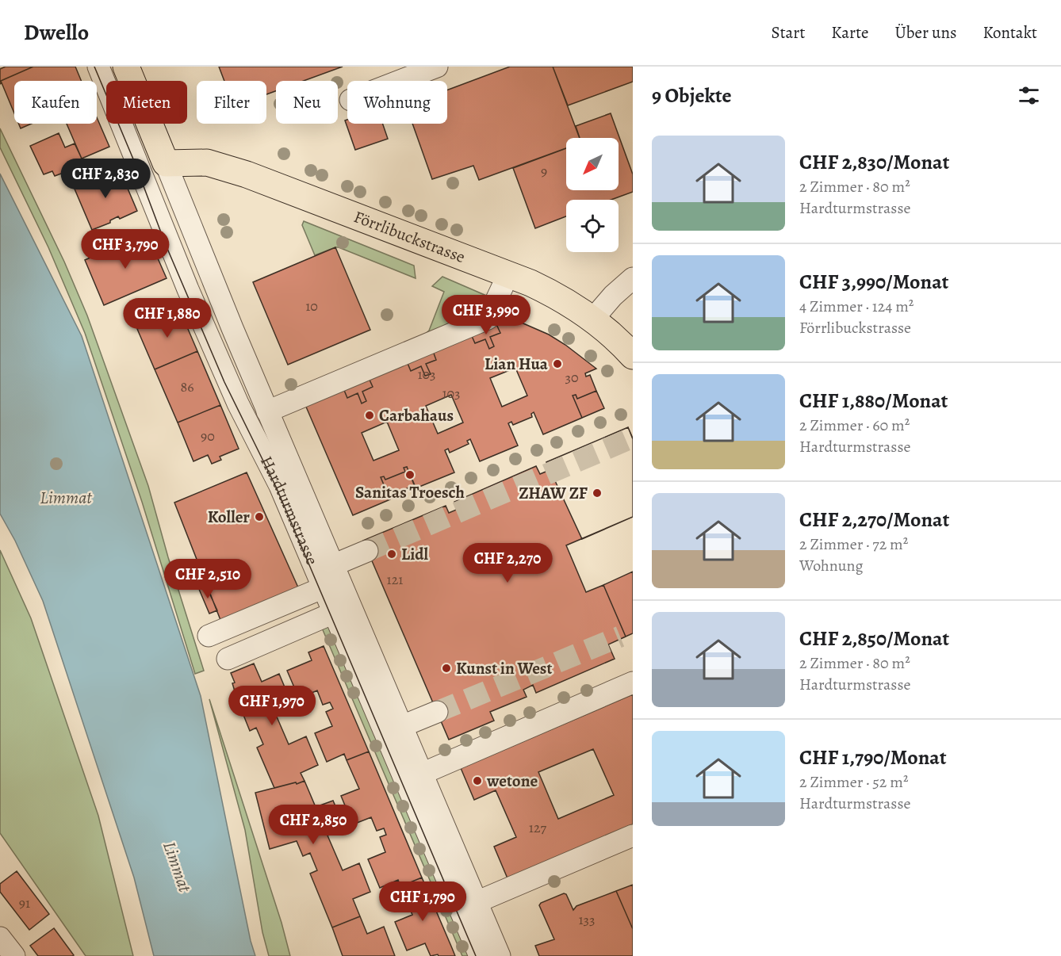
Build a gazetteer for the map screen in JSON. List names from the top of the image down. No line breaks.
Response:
{"streets":{"main road":["Förrlibuckstrasse","Hardturmstrasse"]},"crossings":[["Förrlibuckstrasse","Hardturmstrasse"]],"water":["Limmat"],"places":["Lian Hua","Carbahaus","Sanitas Troesch","ZHAW ZF","Koller","Lidl","Kunst in West","wetone"],"house_numbers":["9","10","103","30","86","103","90","121","127","91","133"],"north":"bottom left","page":{"header":"Dwello","nav":["Start","Karte","Über uns","Kontakt"],"heading":"9 Objekte","chip":["Kaufen","Mieten","Filter","Neu","Wohnung"],"list":[{"name":"CHF 2,830/Monat","note":"2 Zimmer · 80 m² · Hardturmstrasse"},{"name":"CHF 3,990/Monat","note":"4 Zimmer · 124 m² · Förrlibuckstrasse"},{"name":"CHF 1,880/Monat","note":"2 Zimmer · 60 m² · Hardturmstrasse"},{"name":"CHF 2,270/Monat","note":"2 Zimmer · 72 m² · Wohnung"},{"name":"CHF 2,850/Monat","note":"2 Zimmer · 80 m² · Hardturmstrasse"},{"name":"CHF 1,790/Monat","note":"2 Zimmer · 52 m² · Hardturmstrasse"}],"price":["CHF 2,830","CHF 3,790","CHF 3,990","CHF 1,880","CHF 2,270","CHF 2,510","CHF 1,970","CHF 2,850","CHF 1,790"]}}
